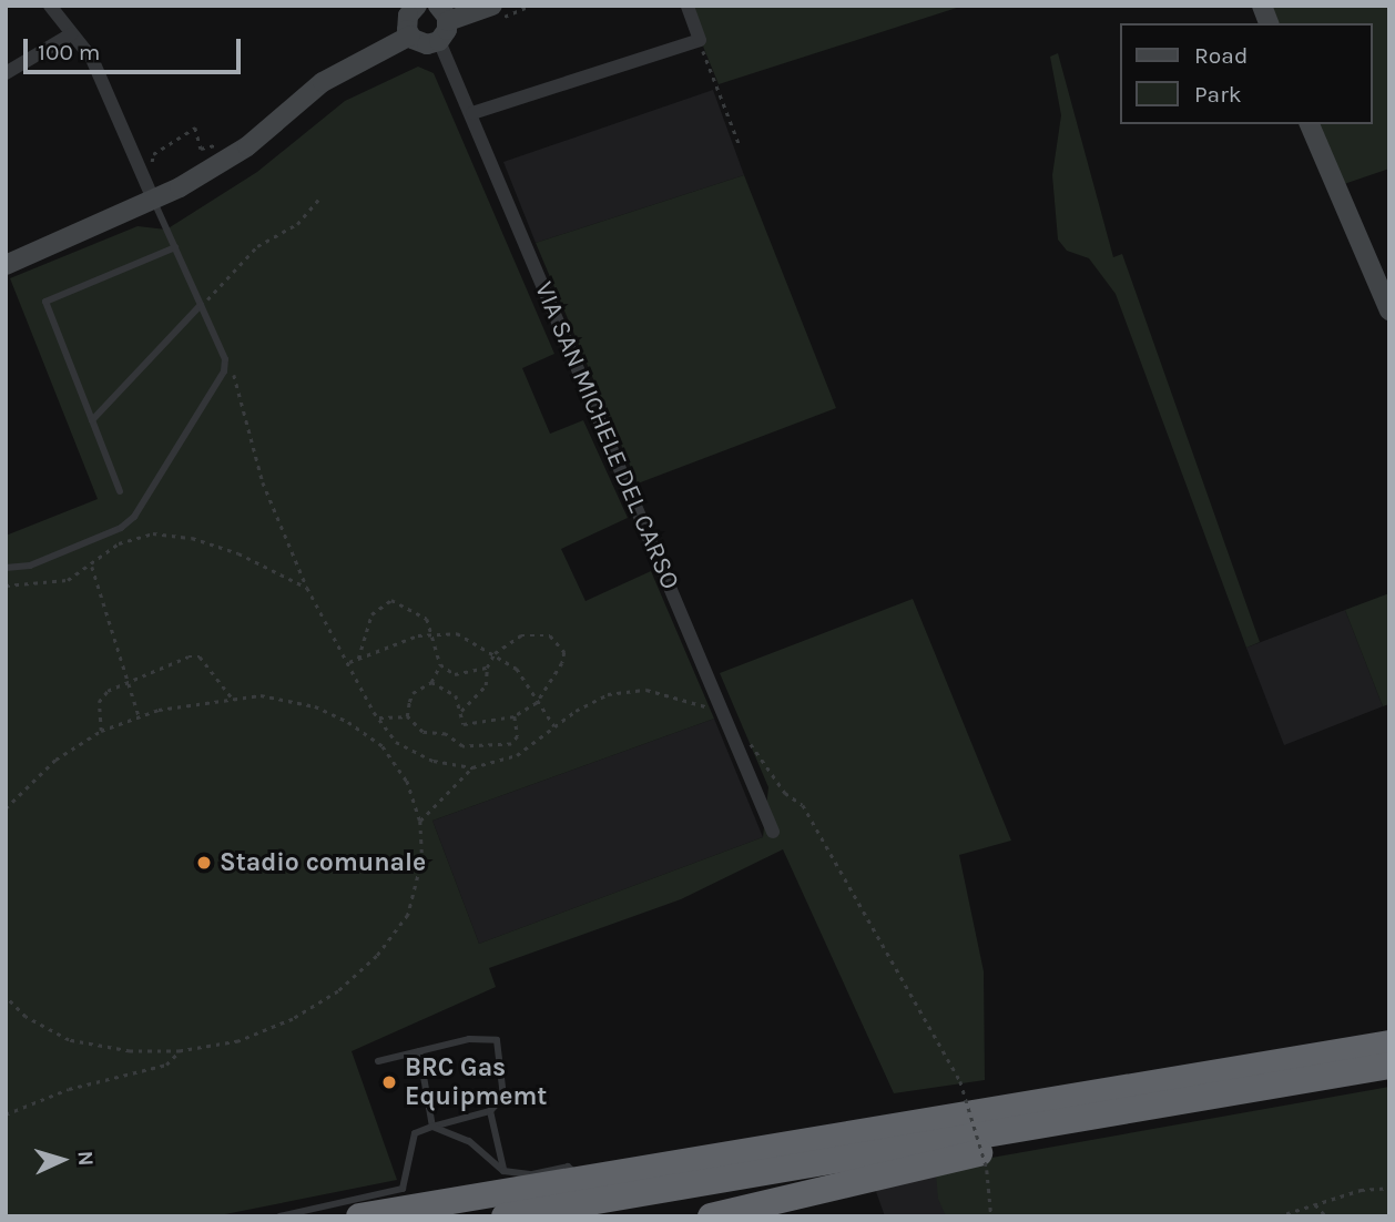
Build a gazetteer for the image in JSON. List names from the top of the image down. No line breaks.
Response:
{"streets":{"street":["VIA SAN MICHELE DEL CARSO"]},"places":["Stadio comunale","BRC Gas Equipmemt"],"legend":["Road","Park"],"scale_bar":"100 m","north":"right"}
